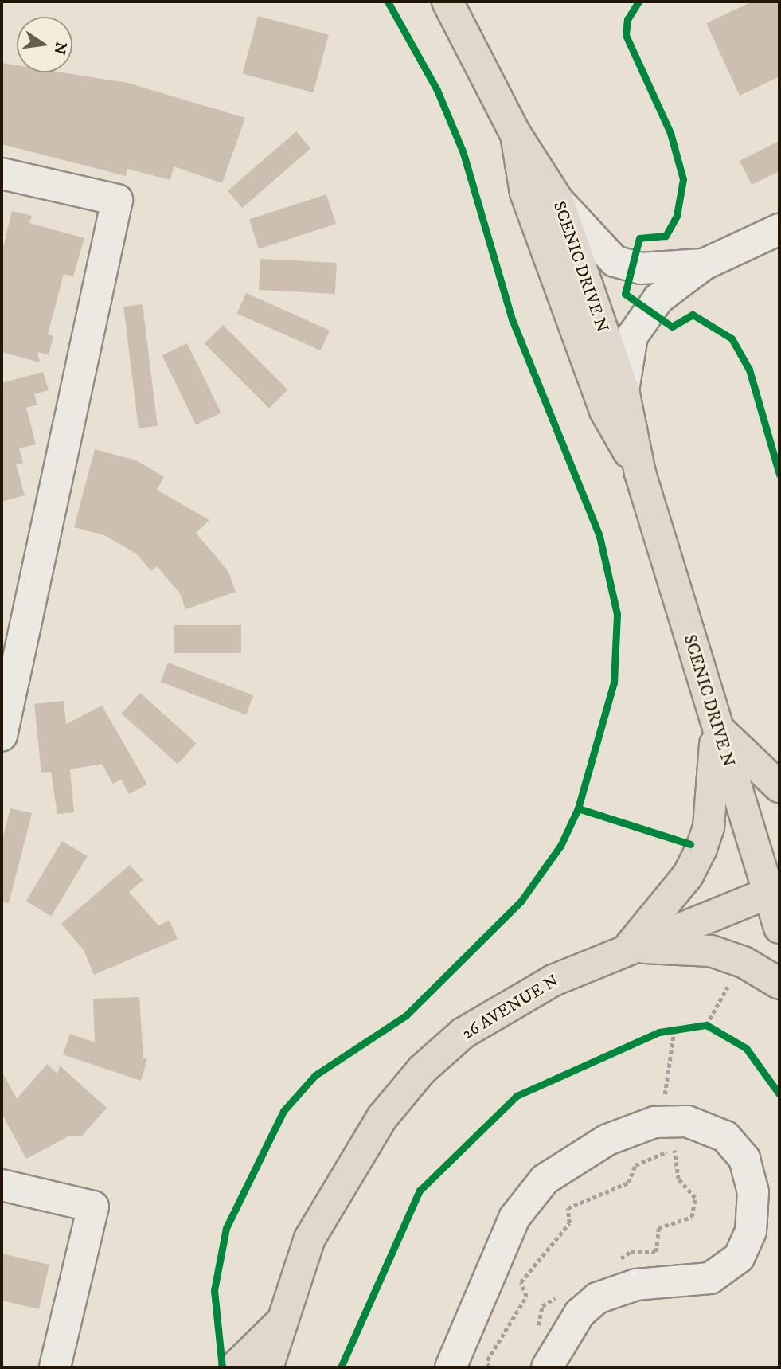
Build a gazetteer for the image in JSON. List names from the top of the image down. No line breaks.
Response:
{"streets":{"main road":["SCENIC DRIVE N","26 AVENUE N"]},"crossings":[["SCENIC DRIVE N","26 AVENUE N"]],"north":"right"}
